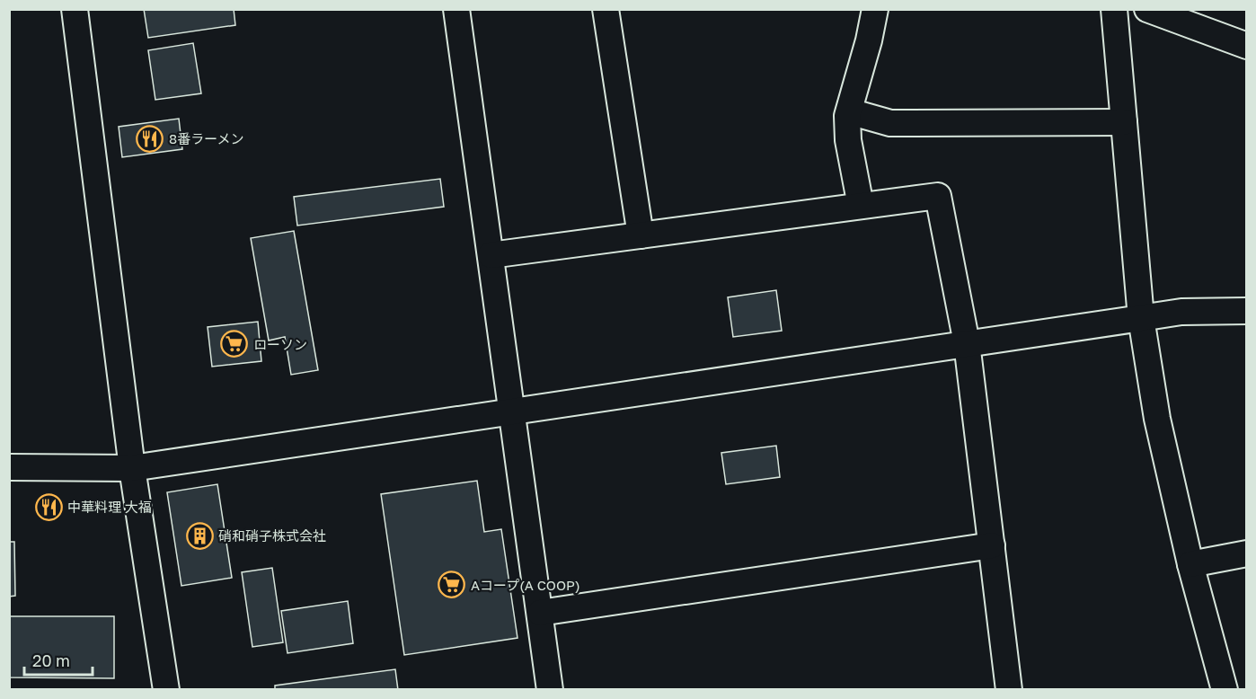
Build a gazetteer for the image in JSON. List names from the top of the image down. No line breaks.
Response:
{"places":{"restaurant":["8番ラーメン","中華料理 大福"],"supermarket":["ローソン","Aコープ(A COOP)"],"building":["硝和硝子株式会社"]},"scale_bar":"20 m"}
